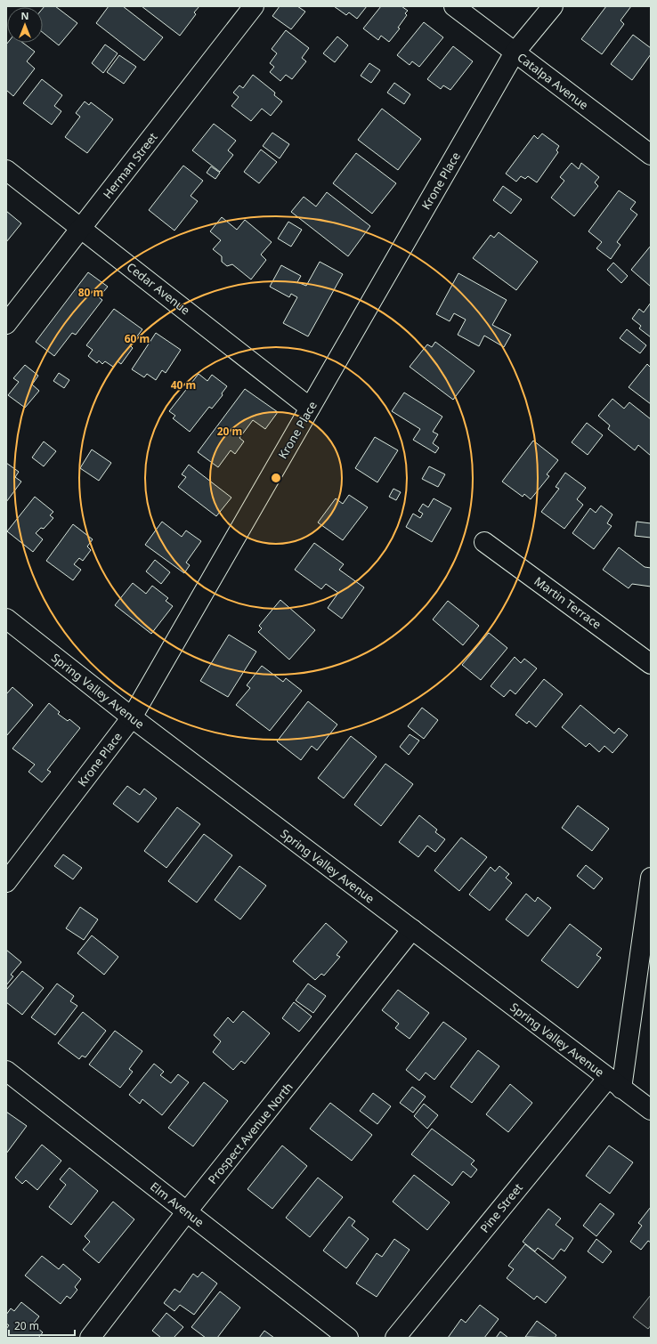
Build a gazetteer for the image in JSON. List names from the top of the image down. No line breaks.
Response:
{"streets":{"street":["Catalpa Avenue","Herman Street","Krone Place","Cedar Avenue","Martin Terrace","Spring Valley Avenue","Prospect Avenue North","Elm Avenue","Pine Street"]},"crossings":[["Catalpa Avenue","Krone Place"],["Herman Street","Cedar Avenue"],["Krone Place","Cedar Avenue"],["Krone Place","Spring Valley Avenue"],["Spring Valley Avenue","Prospect Avenue North"],["Spring Valley Avenue","Pine Street"],["Prospect Avenue North","Elm Avenue"]],"scale_bar":"20 m","north":"top","rings":["80 m","60 m","40 m","20 m"]}
